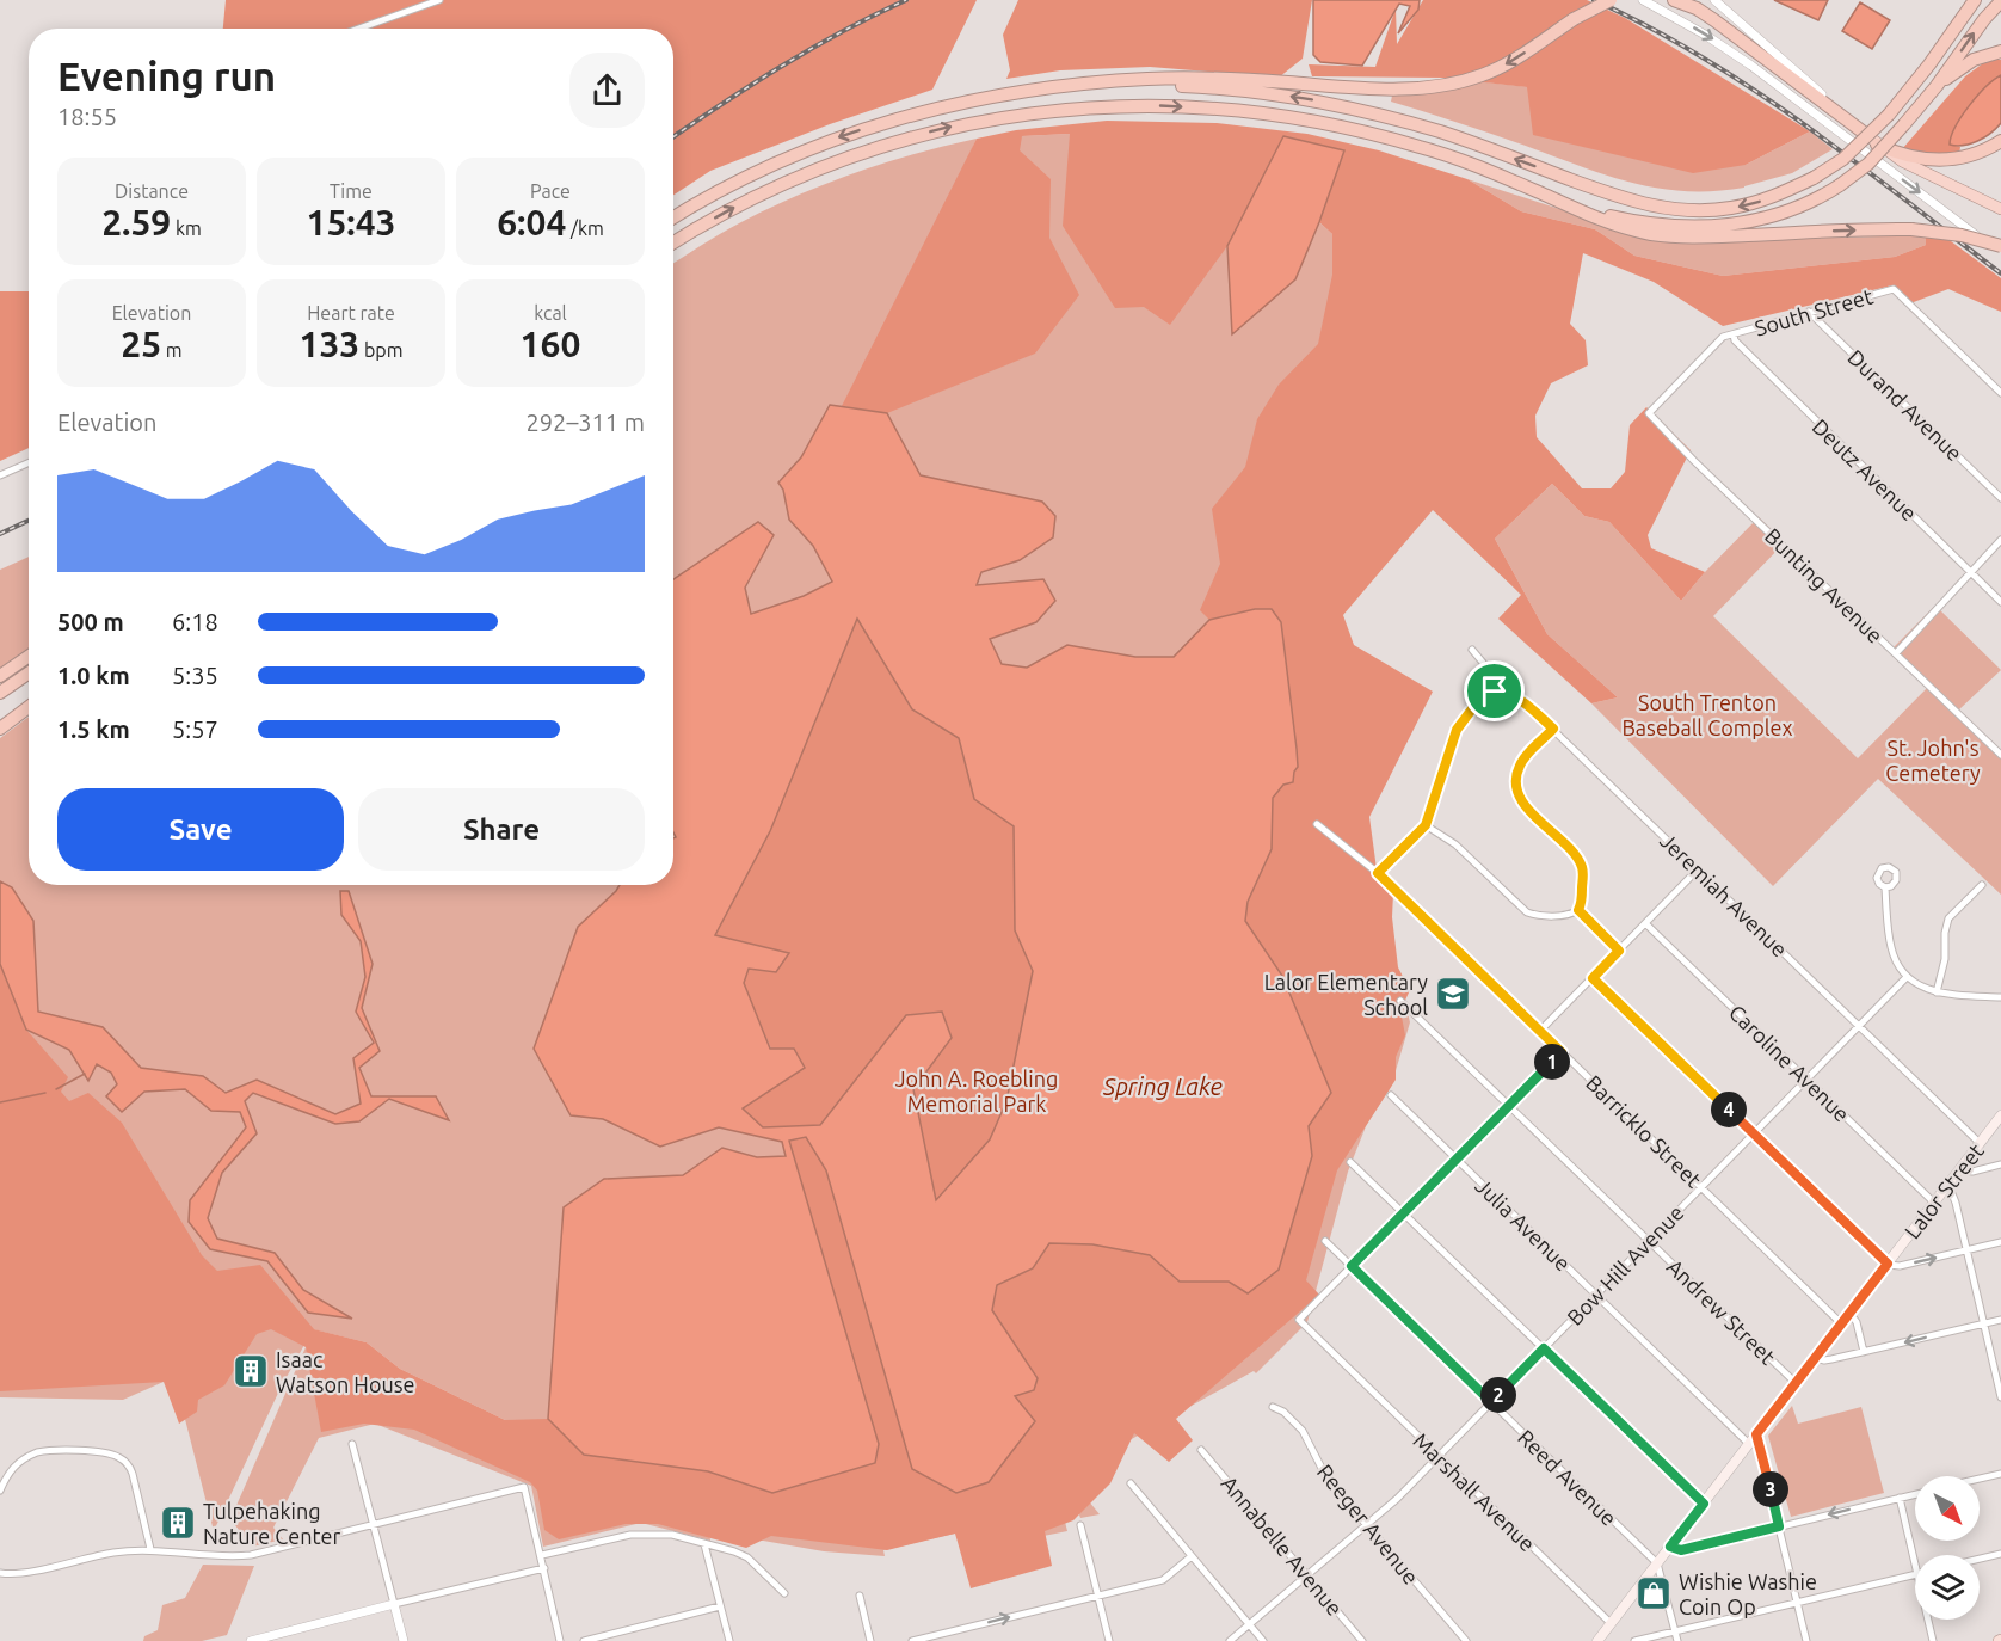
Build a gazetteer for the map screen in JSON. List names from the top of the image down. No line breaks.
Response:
{"streets":{"main road":["Lalor Street"],"street":["South Street","Durand Avenue","Deutz Avenue","Bunting Avenue","Jeremiah Avenue","Caroline Avenue","Barricklo Street","Julia Avenue","Bow Hill Avenue","Andrew Street","Reed Avenue","Marshall Avenue","Reeger Avenue","Annabelle Avenue"]},"crossings":[["South Street","Durand Avenue"],["South Street","Deutz Avenue"],["South Street","Bunting Avenue"],["Jeremiah Avenue","Lalor Street"],["Jeremiah Avenue","Bow Hill Avenue"],["Caroline Avenue","Lalor Street"],["Caroline Avenue","Bow Hill Avenue"],["Barricklo Street","Lalor Street"],["Barricklo Street","Bow Hill Avenue"],["Lalor Street","Julia Avenue"],["Lalor Street","Andrew Street"],["Lalor Street","Reed Avenue"],["Lalor Street","Marshall Avenue"],["Julia Avenue","Bow Hill Avenue"],["Bow Hill Avenue","Andrew Street"],["Bow Hill Avenue","Reed Avenue"],["Bow Hill Avenue","Marshall Avenue"],["Bow Hill Avenue","Reeger Avenue"],["Bow Hill Avenue","Annabelle Avenue"],["Reed Avenue","Marshall Avenue"]],"water":["Spring Lake"],"parks":["South Trenton Baseball Complex","St. John's Cemetery","John A. Roebling Memorial Park"],"places":{"school or university":["Lalor Elementary School"],"building":["Isaac Watson House","Tulpehaking Nature Center"],"shop":["Wishie Washie Coin Op"]},"north":"bottom right","page":{"heading":["Evening run","18:55"],"stats":[["Distance","2.59 km"],["Time","15:43"],["Pace","6:04 /km"],["Elevation","25 m"],["Heart rate","133 bpm"],["kcal","160"]],"chart":["Elevation","292–311 m"],"list":[{"name":"500 m","note":"6:18"},{"name":"1.0 km","note":"5:35"},{"name":"1.5 km","note":"5:57"}],"buttons":["Save","Share"],"pins":["1","4","2","3"]}}
